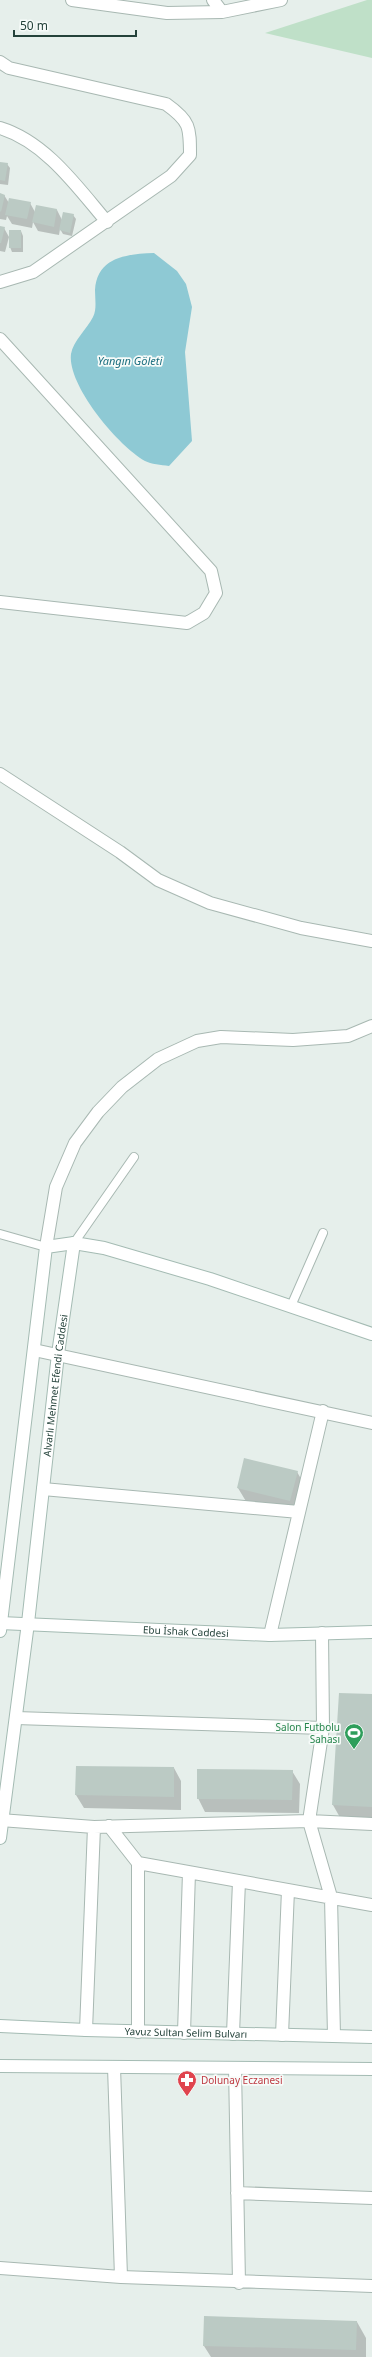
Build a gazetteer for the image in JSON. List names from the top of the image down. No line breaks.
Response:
{"streets":{"street":["Alvarlı Mehmet Efendi Caddesi","Ebu İshak Caddesi","Yavuz Sultan Selim Bulvarı"]},"crossings":[["Alvarlı Mehmet Efendi Caddesi","Ebu İshak Caddesi"]],"water":["Yangın Göleti"],"places":{"sports":["Salon Futbolu Sahası"],"pharmacy":["Dolunay Eczanesi"]},"scale_bar":"50 m"}
